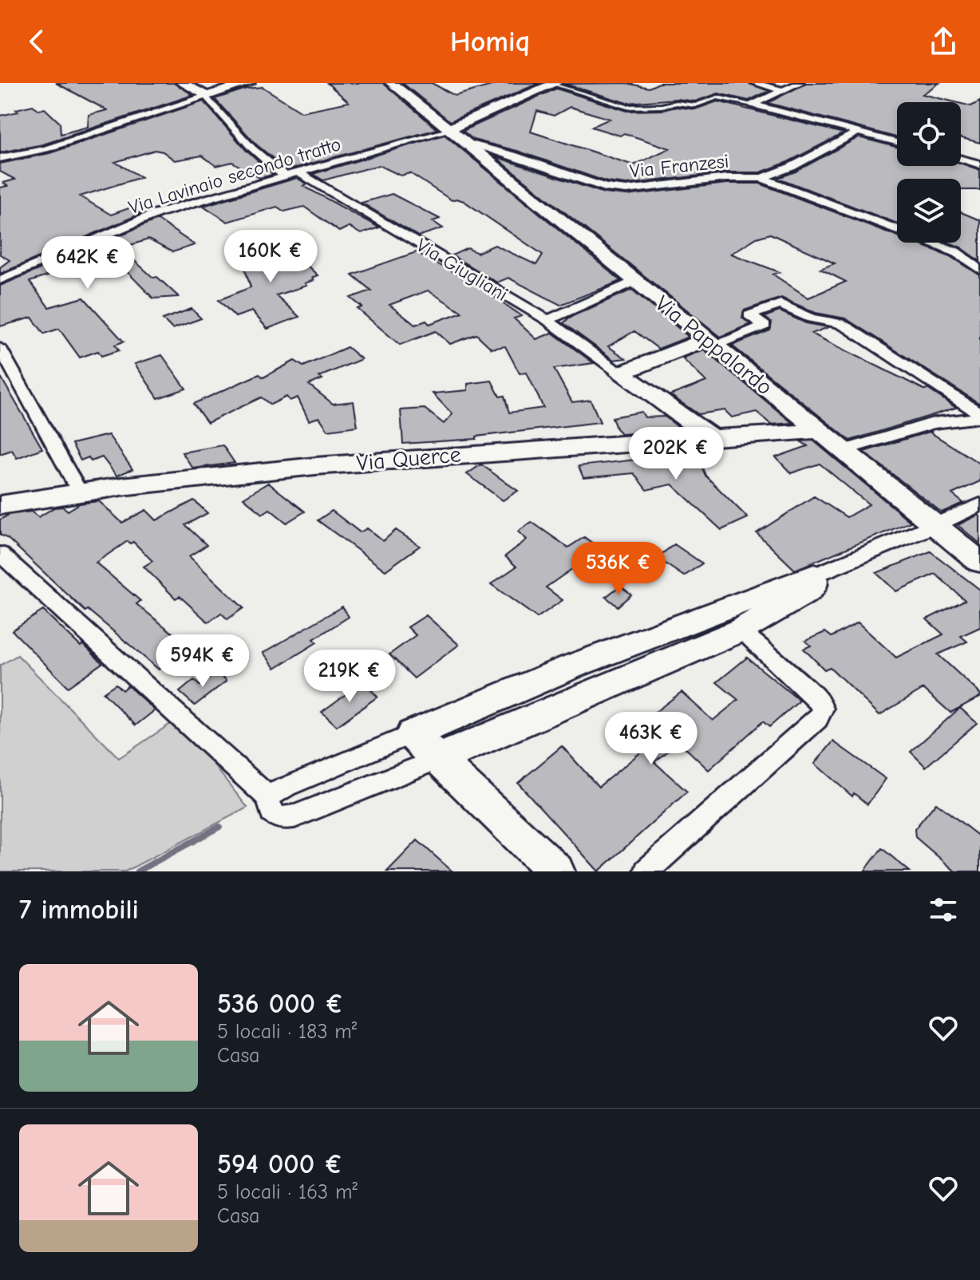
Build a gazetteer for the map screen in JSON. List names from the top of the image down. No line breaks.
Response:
{"streets":{"street":["Via Franzesi","Via Lavinaio secondo tratto","Via Giugliani","Via Pappalardo","Via Querce"]},"crossings":[["Via Franzesi","Via Lavinaio secondo tratto"],["Via Franzesi","Via Pappalardo"],["Via Lavinaio secondo tratto","Via Giugliani"],["Via Lavinaio secondo tratto","Via Pappalardo"],["Via Giugliani","Via Querce"],["Via Pappalardo","Via Querce"]],"page":{"header":"Homiq","price":["160K €","642K €","202K €","536K €","594K €","219K €","463K €"],"heading":"7 immobili","list":[{"name":"536 000 €","note":"5 locali · 183 m² · Casa"},{"name":"594 000 €","note":"5 locali · 163 m² · Casa"}]}}
